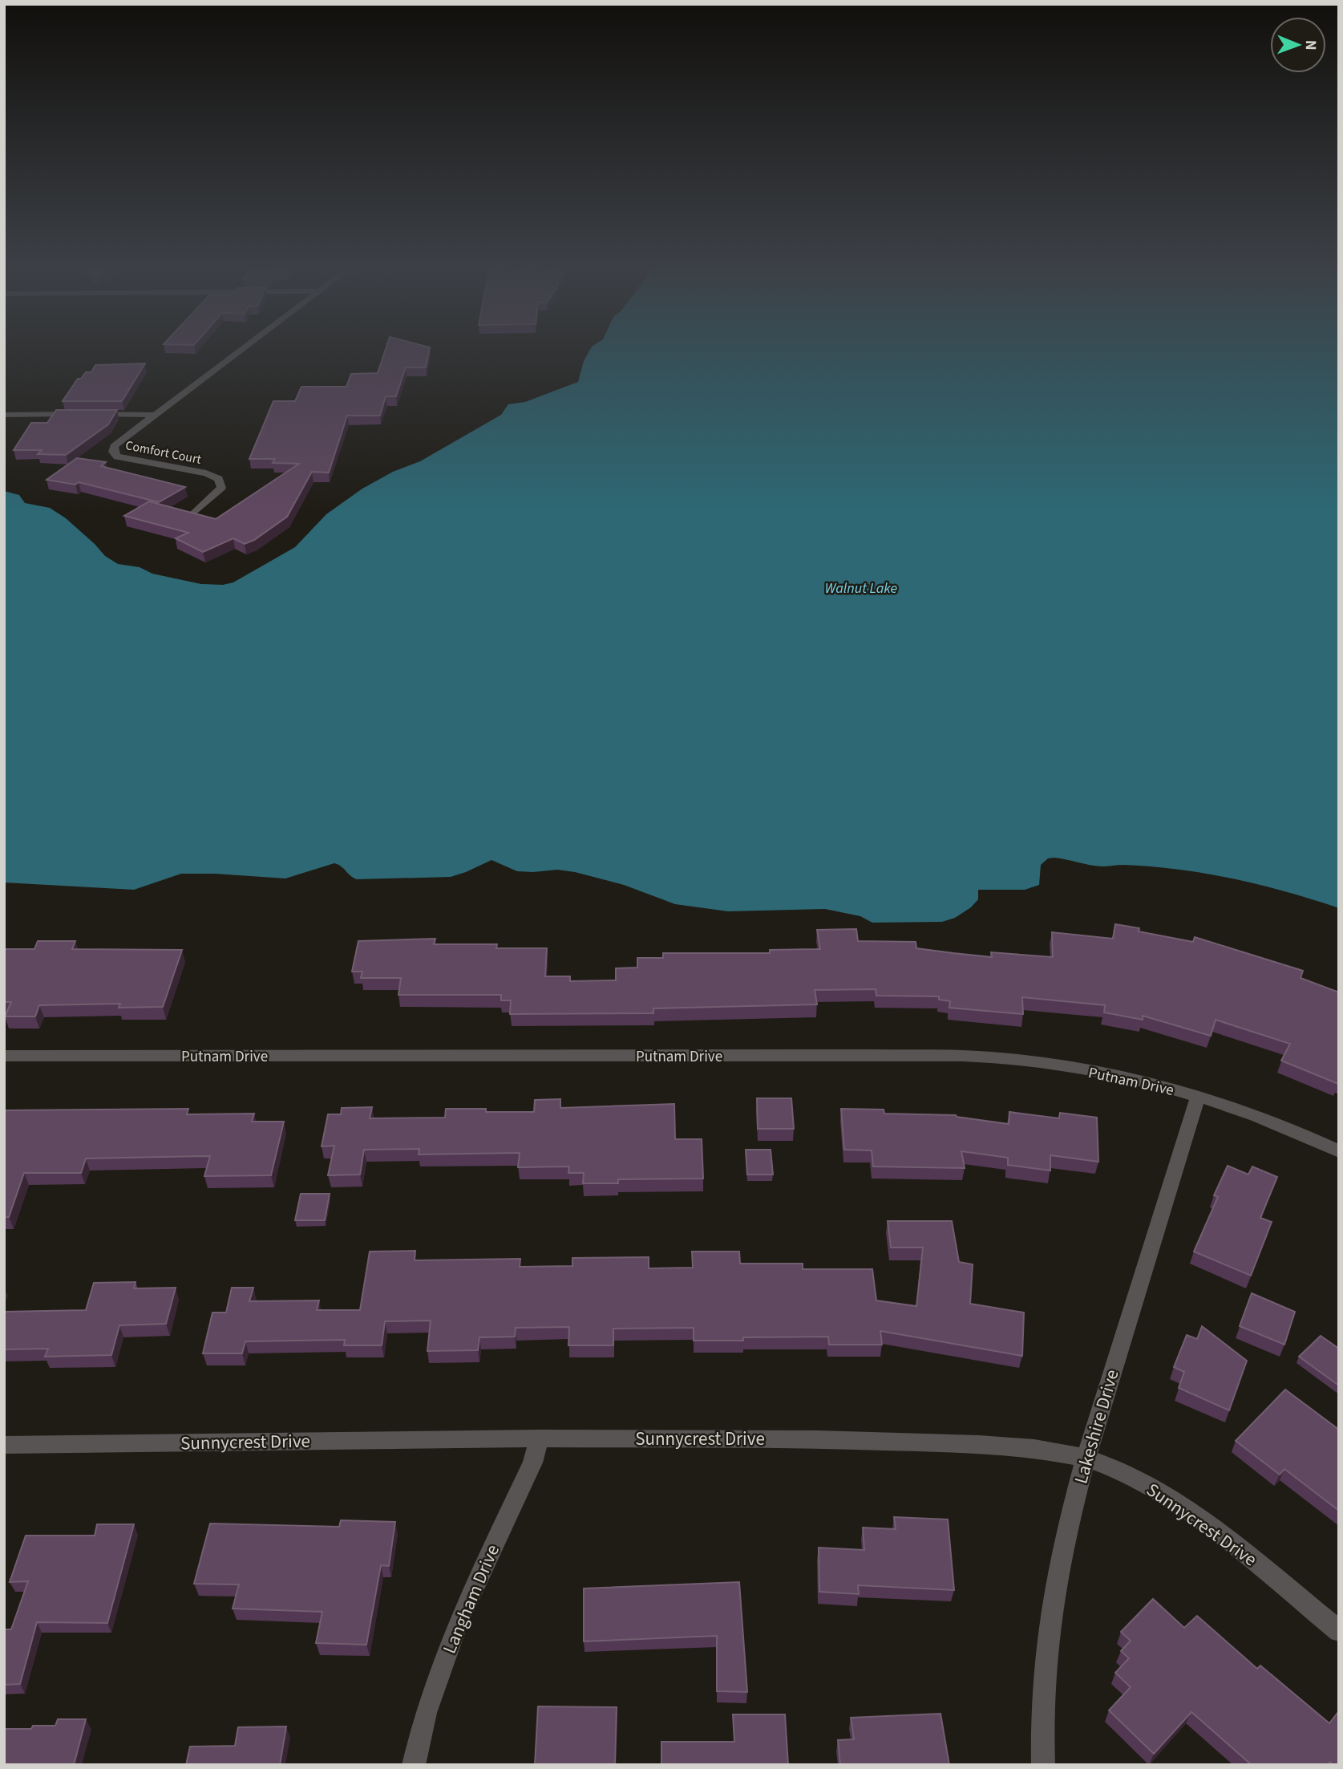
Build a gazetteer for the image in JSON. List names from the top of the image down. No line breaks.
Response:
{"streets":{"street":["Comfort Court","Putnam Drive","Lakeshire Drive","Sunnycrest Drive","Langham Drive"]},"crossings":[["Putnam Drive","Lakeshire Drive"],["Lakeshire Drive","Sunnycrest Drive"],["Sunnycrest Drive","Langham Drive"]],"water":["Walnut Lake"],"north":"right"}
